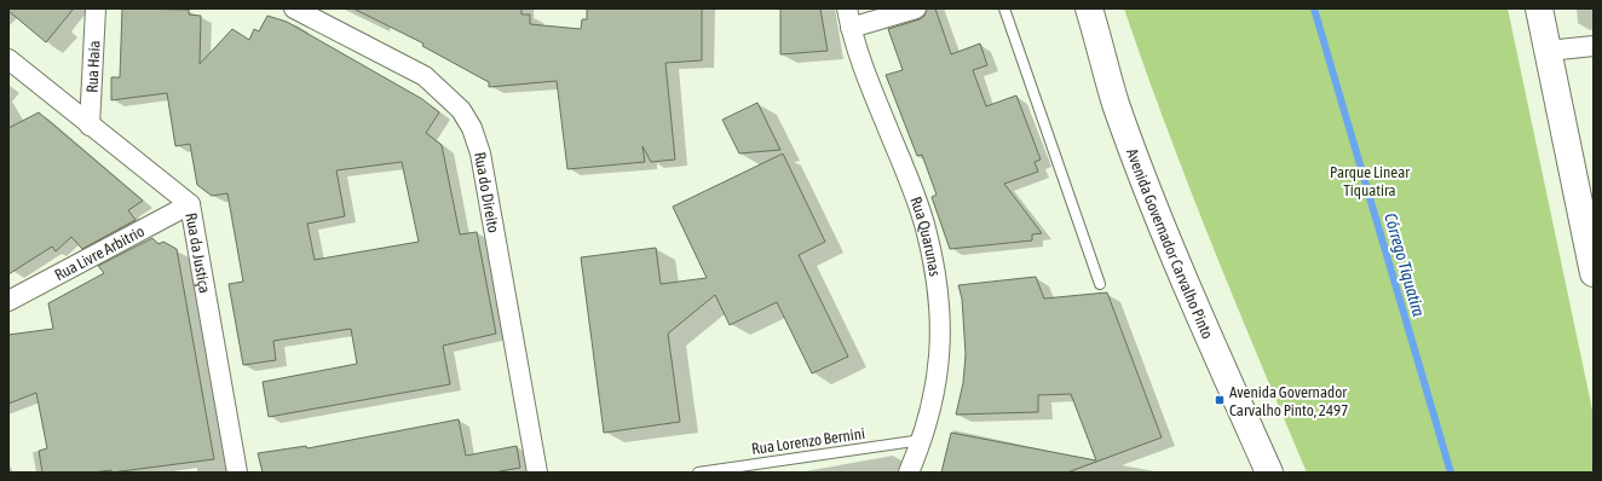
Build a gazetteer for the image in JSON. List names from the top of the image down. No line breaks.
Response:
{"streets":{"main road":["Avenida Governador Carvalho Pinto"],"street":["Rua Haia","Rua do Direito","Rua Quarunas","Rua Livre Arbitrio","Rua da Justiça"],"lane":["Rua Lorenzo Bernini"]},"crossings":[["Rua Haia","Rua da Justiça"],["Rua Quarunas","Rua Lorenzo Bernini"],["Rua Livre Arbitrio","Rua da Justiça"]],"water":["Córrego Tiquatira"],"parks":["Parque Linear Tiquatira"],"places":{"transit":["Avenida Governador Carvalho Pinto, 2497"]}}
